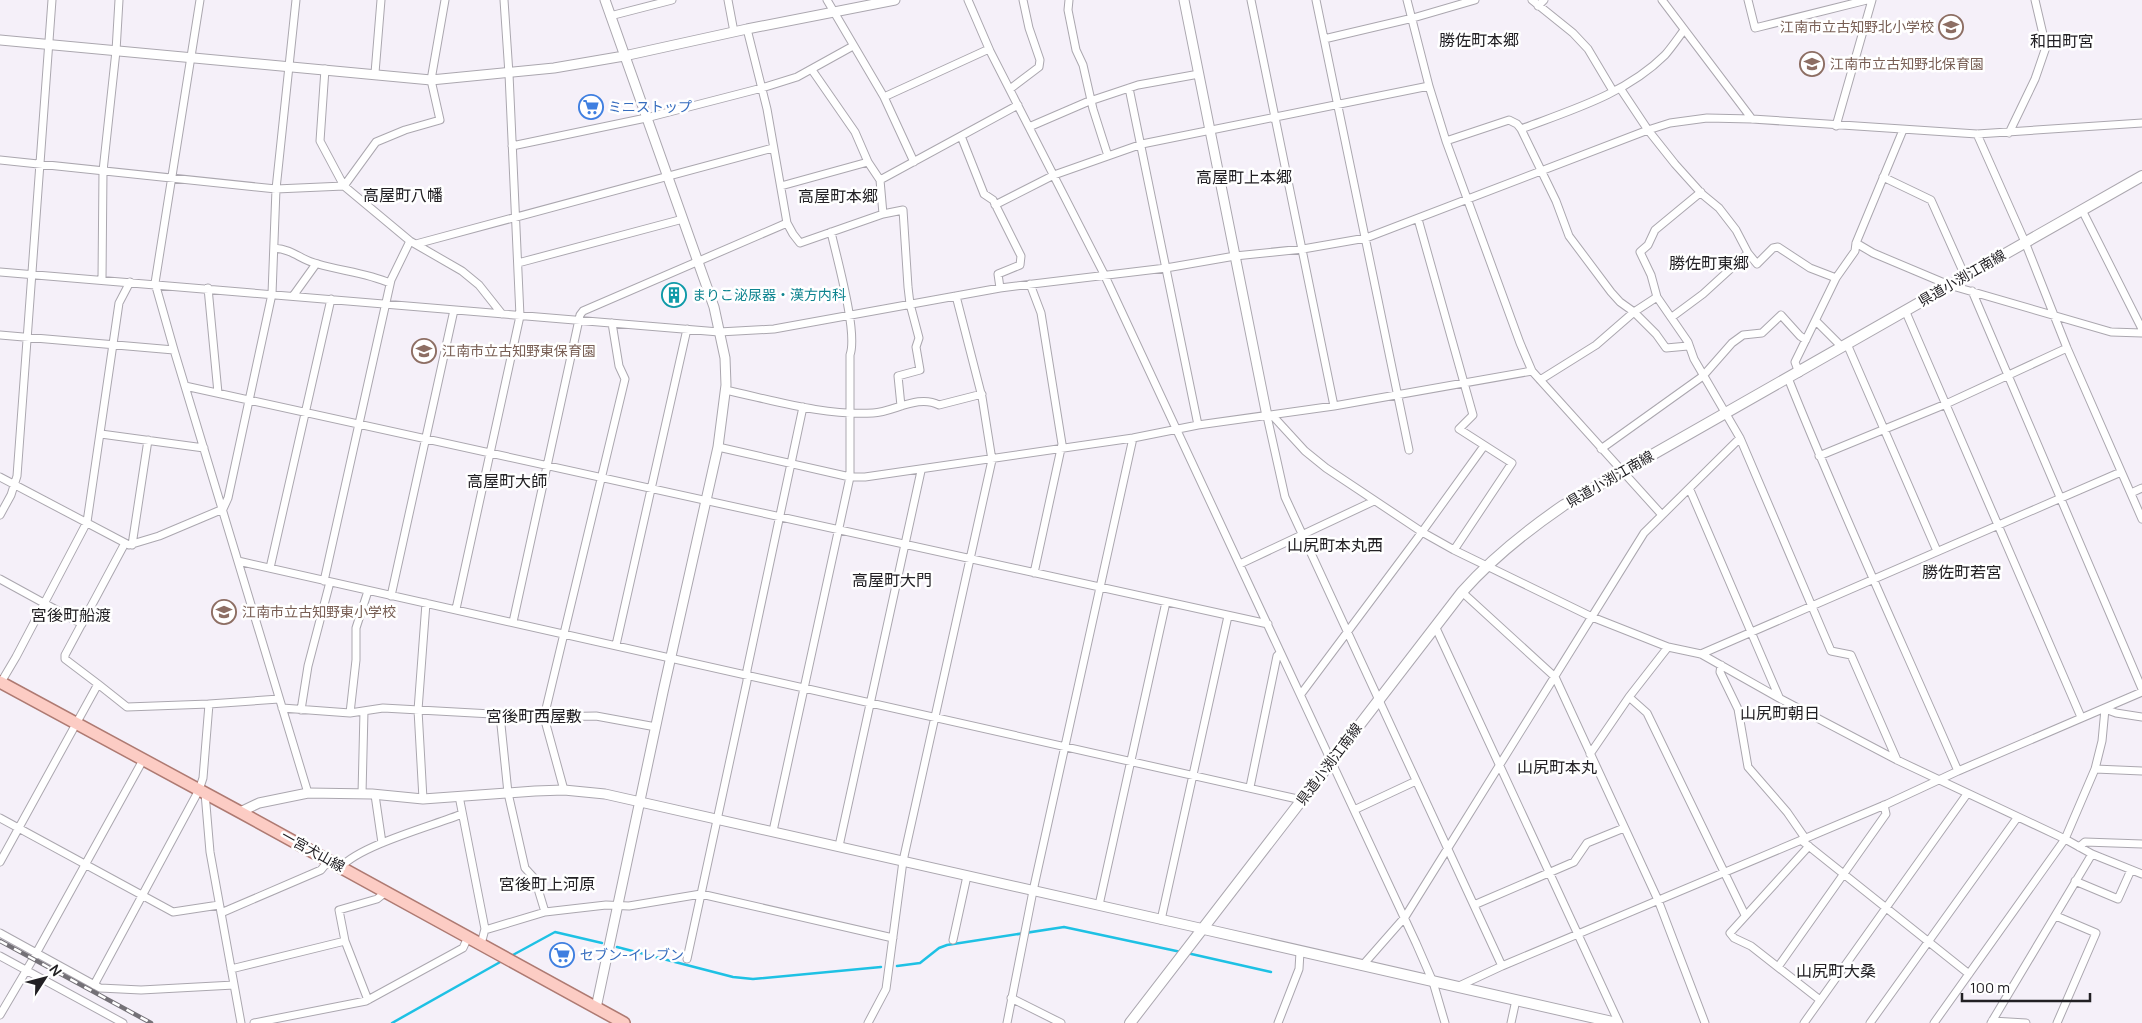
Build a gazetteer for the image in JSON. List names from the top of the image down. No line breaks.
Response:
{"streets":{"main road":["県道小渕江南線","一宮犬山線"]},"districts":["勝佐町本郷","和田町宮","高屋町上本郷","高屋町八幡","高屋町本郷","勝佐町東郷","高屋町大師","山尻町本丸西","勝佐町若宮","高屋町大門","宮後町船渡","山尻町朝日","宮後町西屋敷","山尻町本丸","宮後町上河原","山尻町大桑"],"places":{"school or university":["江南市立古知野北小学校","江南市立古知野北保育園","江南市立古知野東保育園","江南市立古知野東小学校"],"supermarket":["ミニストップ","セブン-イレブン"],"building":["まりこ泌尿器・漢方内科"]},"scale_bar":"100 m","north":"top right"}
